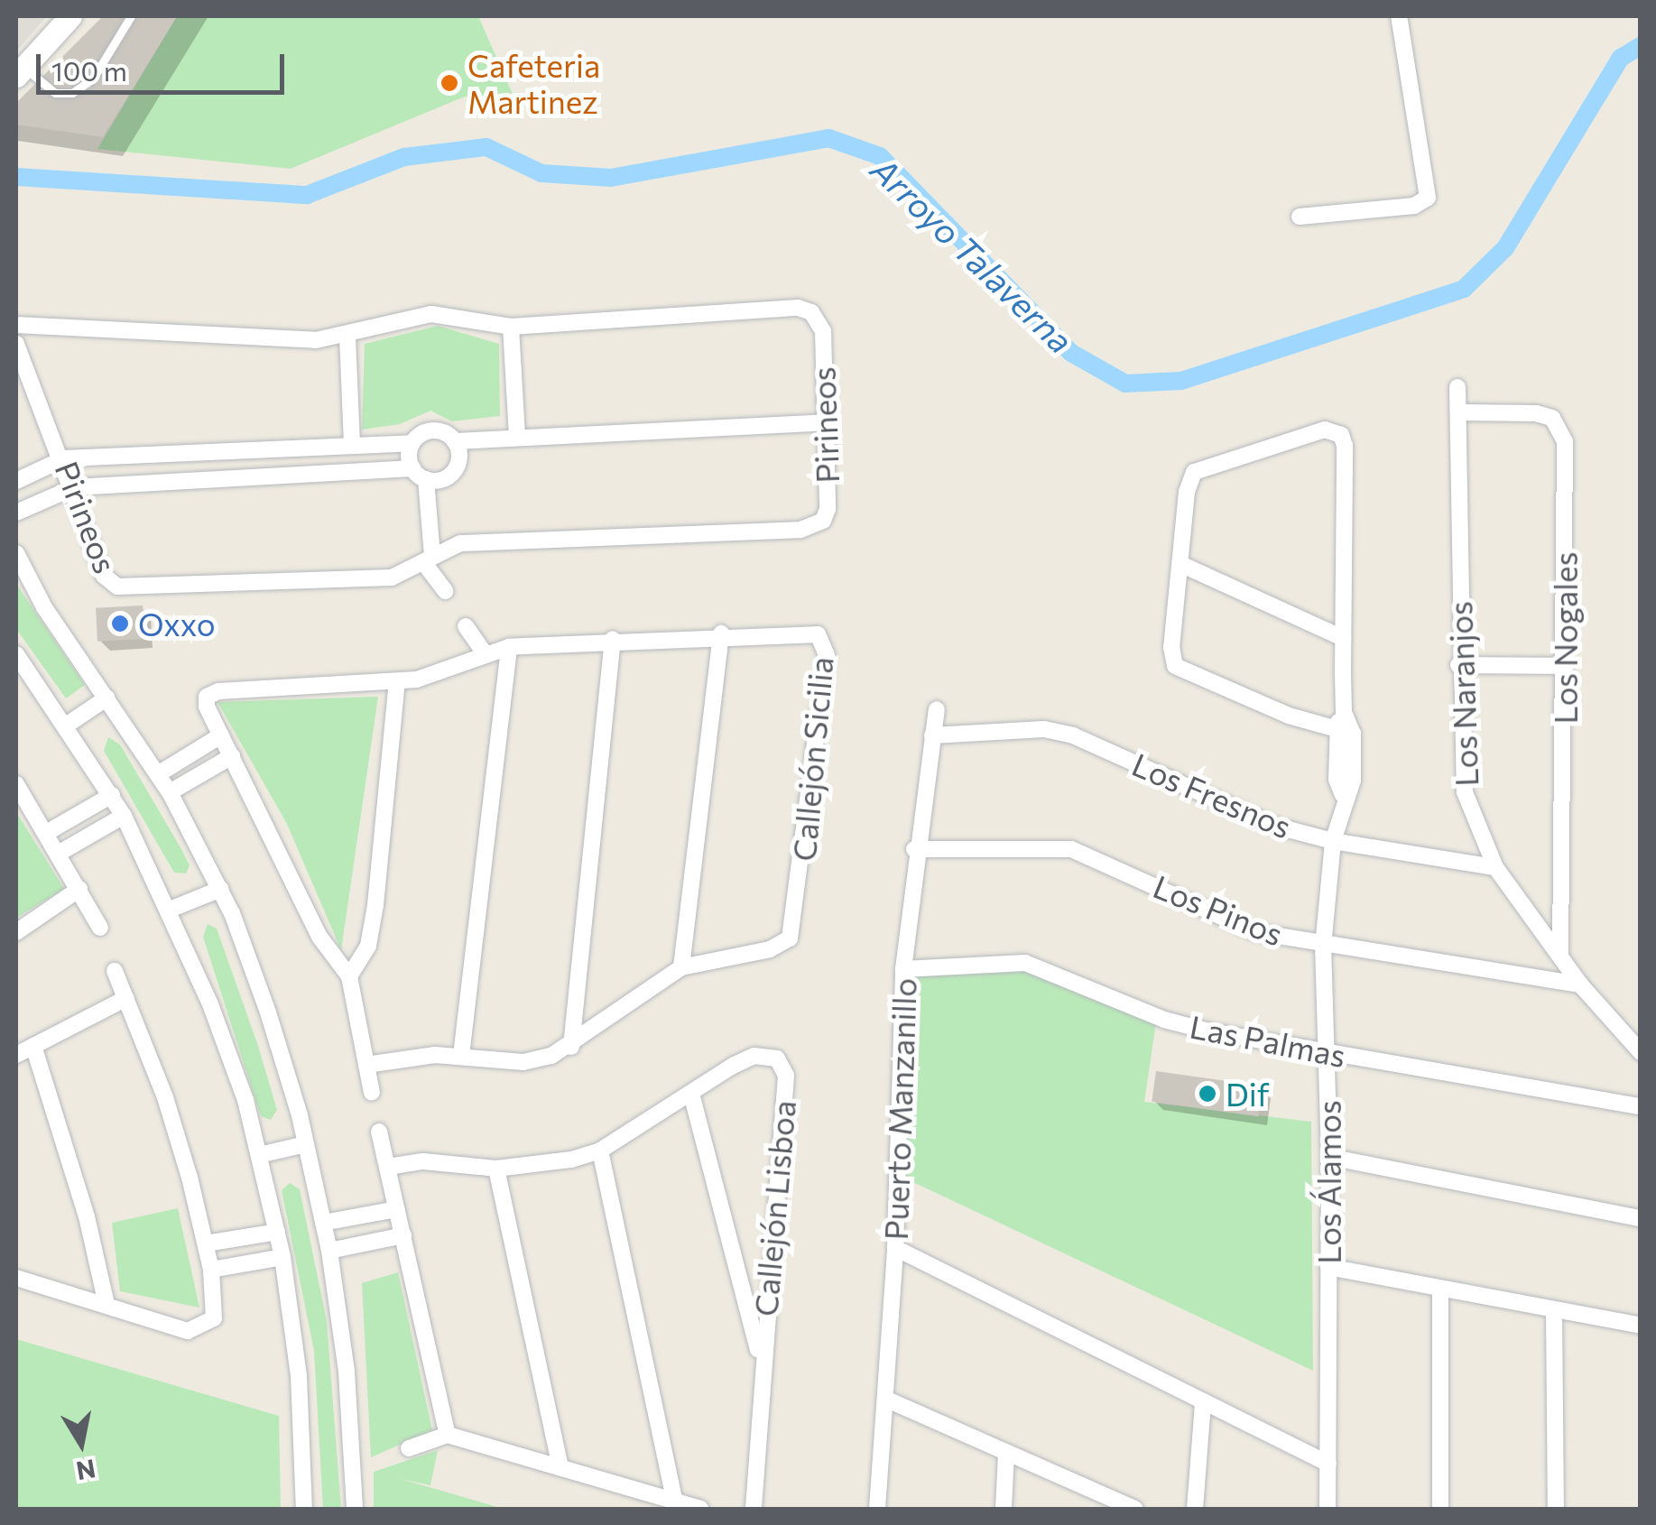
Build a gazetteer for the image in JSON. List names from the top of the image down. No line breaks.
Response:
{"streets":{"street":["Pirineos","Los Nogales","Los Naranjos","Callejón Sicilia","Los Fresnos","Los Pinos","Las Palmas","Puerto Manzanillo","Los Álamos","Callejón Lisboa"]},"crossings":[["Los Nogales","Los Naranjos"],["Los Naranjos","Los Fresnos"],["Los Naranjos","Los Pinos"],["Los Fresnos","Puerto Manzanillo"],["Los Fresnos","Los Álamos"],["Los Pinos","Puerto Manzanillo"],["Los Pinos","Los Álamos"],["Las Palmas","Puerto Manzanillo"],["Las Palmas","Los Álamos"]],"water":["Arroyo Talaverna"],"places":["Cafeteria Martinez","Oxxo","Dif"],"scale_bar":"100 m","north":"bottom"}
